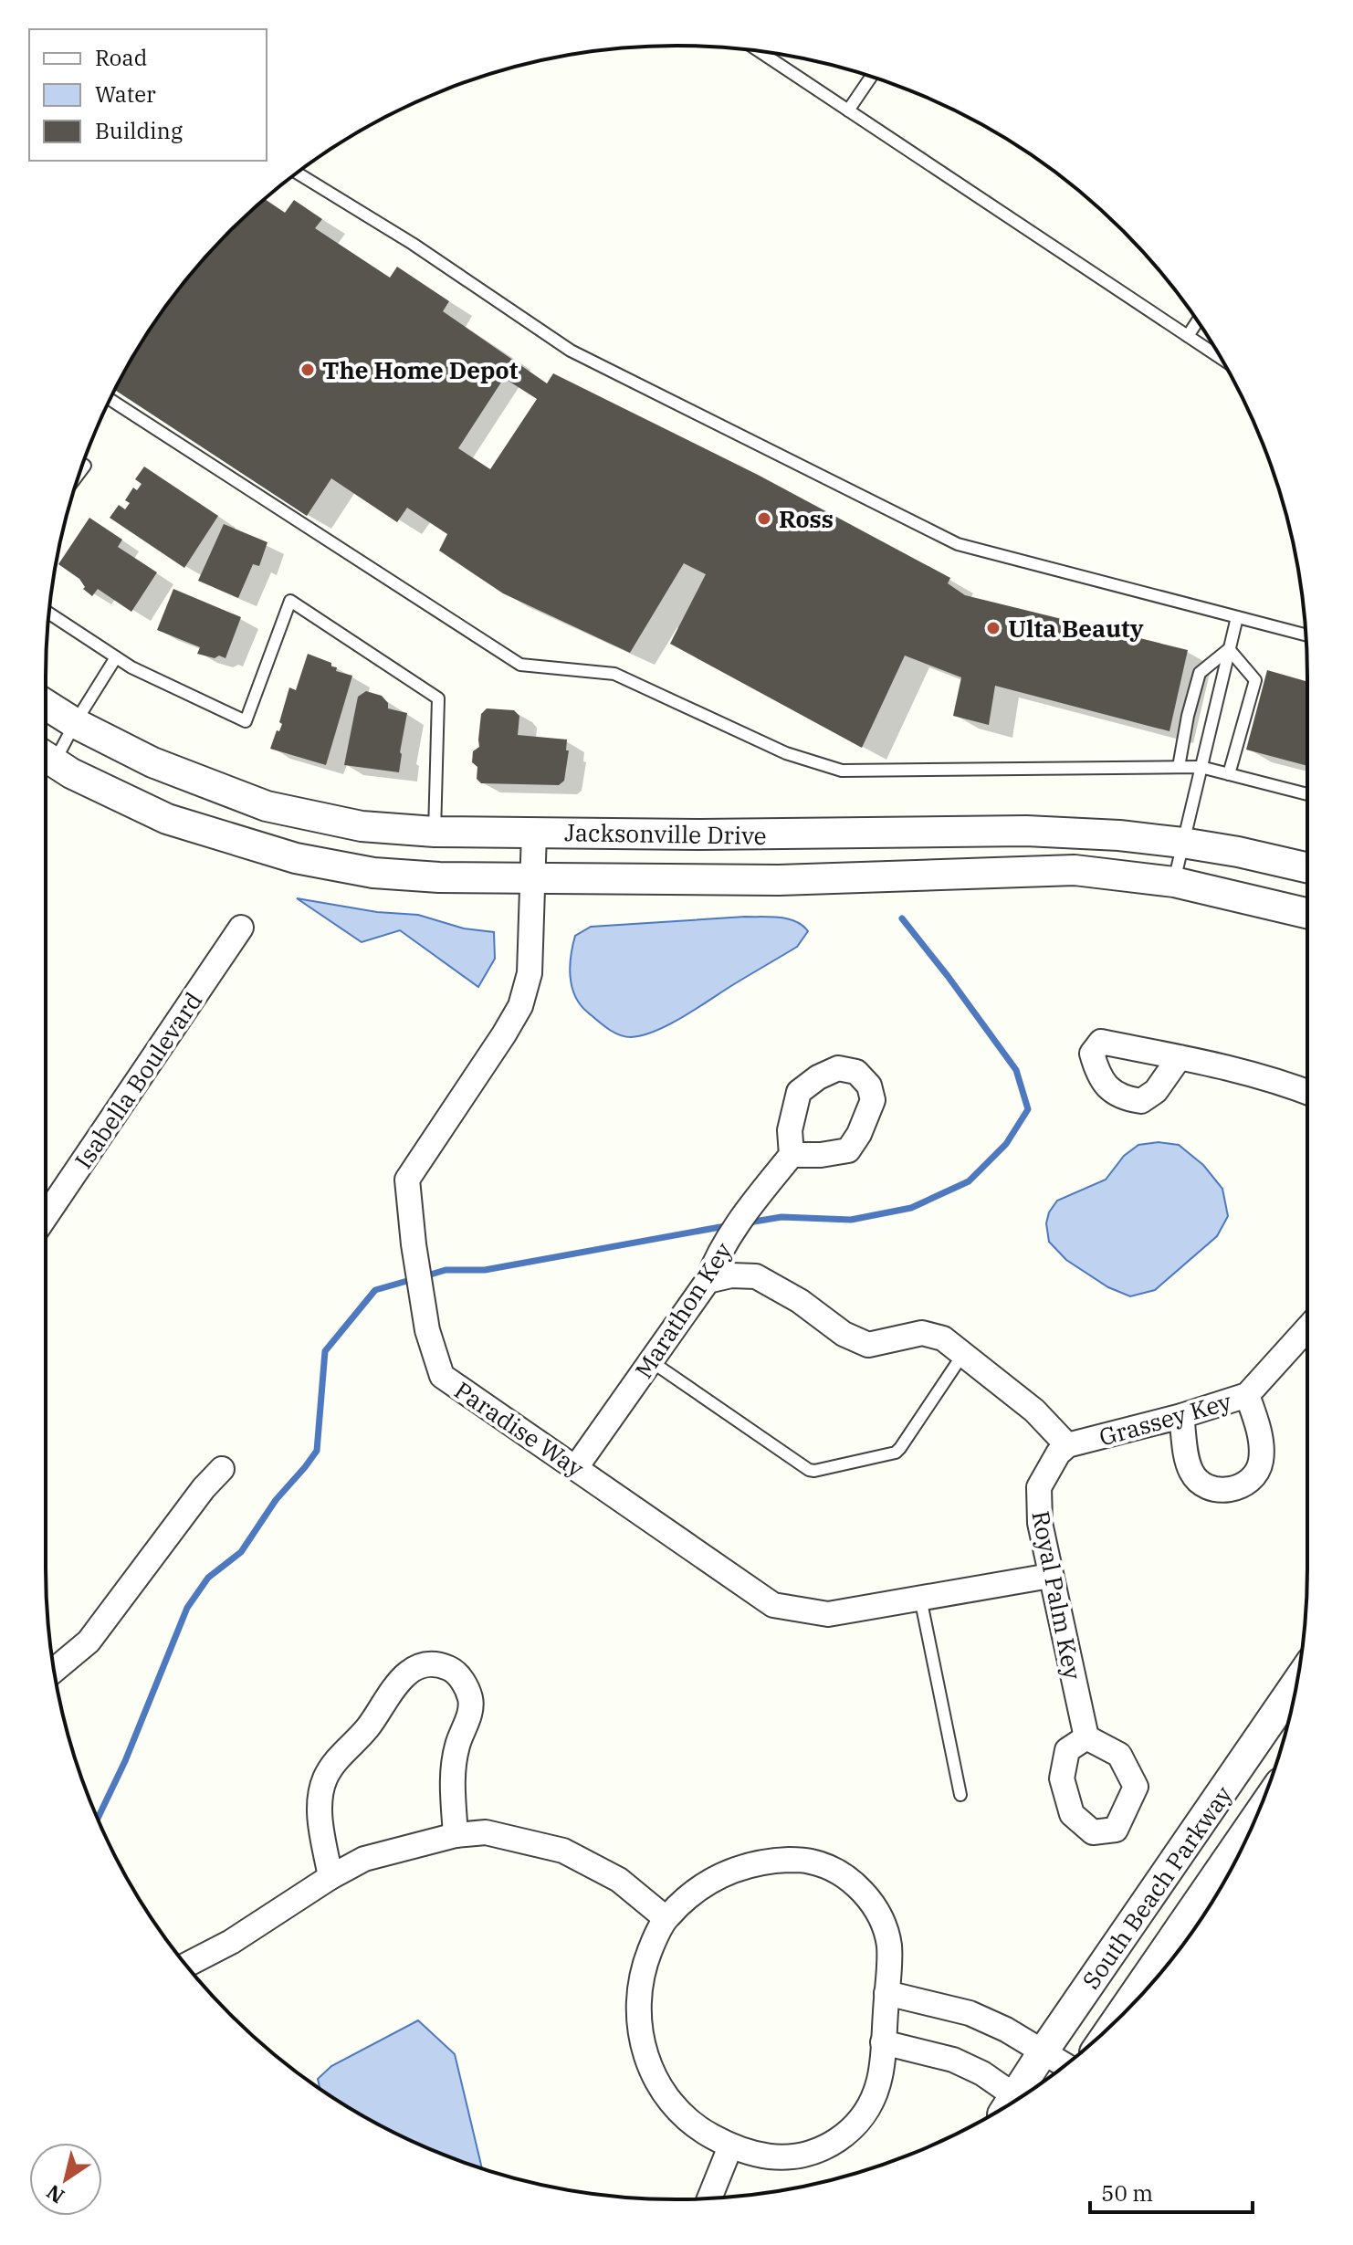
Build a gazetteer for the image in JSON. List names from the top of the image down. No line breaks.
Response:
{"streets":{"street":["Jacksonville Drive","Isabella Boulevard","Marathon Key","Grassey Key","Paradise Way","Royal Palm Key","South Beach Parkway"]},"crossings":[["Jacksonville Drive","Paradise Way"],["Marathon Key","Paradise Way"],["Grassey Key","Royal Palm Key"],["Paradise Way","Royal Palm Key"]],"places":["The Home Depot","Ross","Ulta Beauty"],"legend":["Road","Water","Building"],"scale_bar":"50 m","north":"bottom left"}
